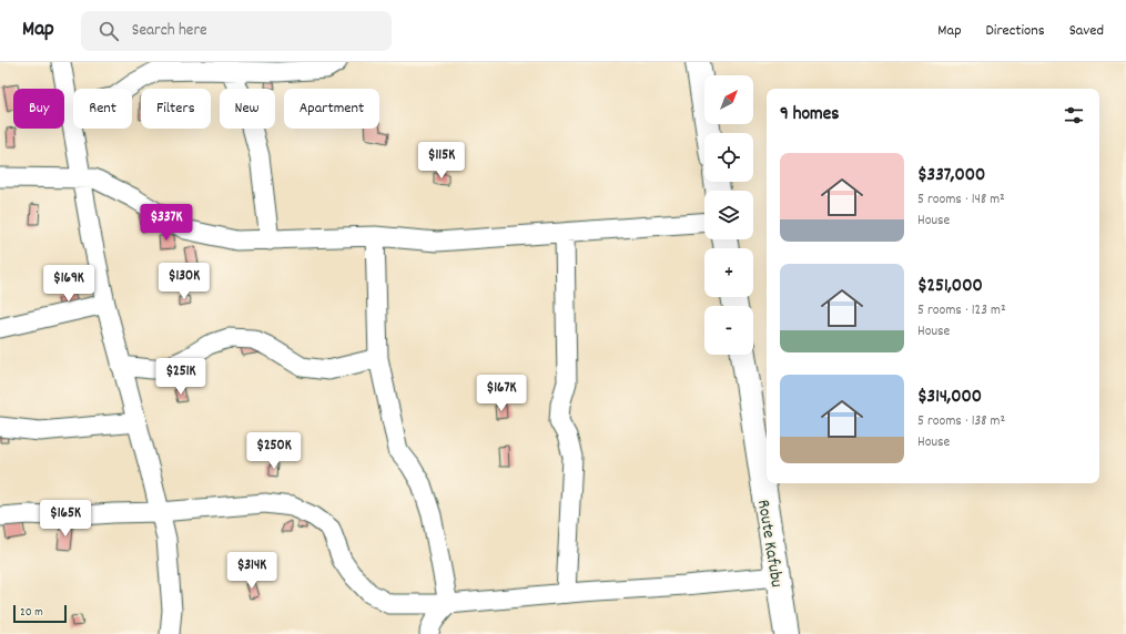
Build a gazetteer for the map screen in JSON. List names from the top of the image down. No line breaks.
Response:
{"streets":{"main road":["Route Kafubu"]},"scale_bar":"20 m","north":"top right","page":{"header":"Map","search":"Search here","nav":["Map","Directions","Saved"],"map_buttons":["+","−"],"chip":["Buy","Rent","Filters","New","Apartment"],"heading":"9 homes","price":["$115K","$337K","$130K","$169K","$251K","$167K","$250K","$165K","$314K"],"list":[{"name":"$337,000","note":"5 rooms · 148 m² · House"},{"name":"$251,000","note":"5 rooms · 123 m² · House"},{"name":"$314,000","note":"5 rooms · 138 m² · House"}],"scale":"20 m"}}
